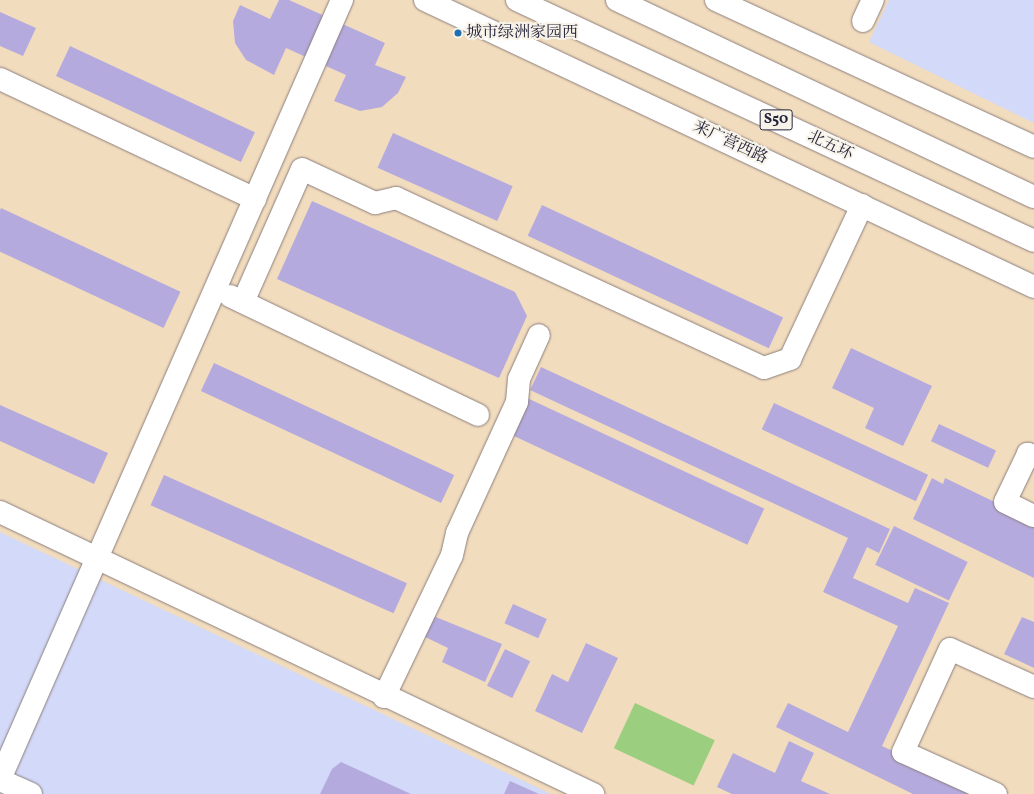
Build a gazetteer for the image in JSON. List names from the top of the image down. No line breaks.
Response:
{"streets":{"main road":["S50","来广营西路","北五环"]},"places":["城市绿洲家园西"]}
